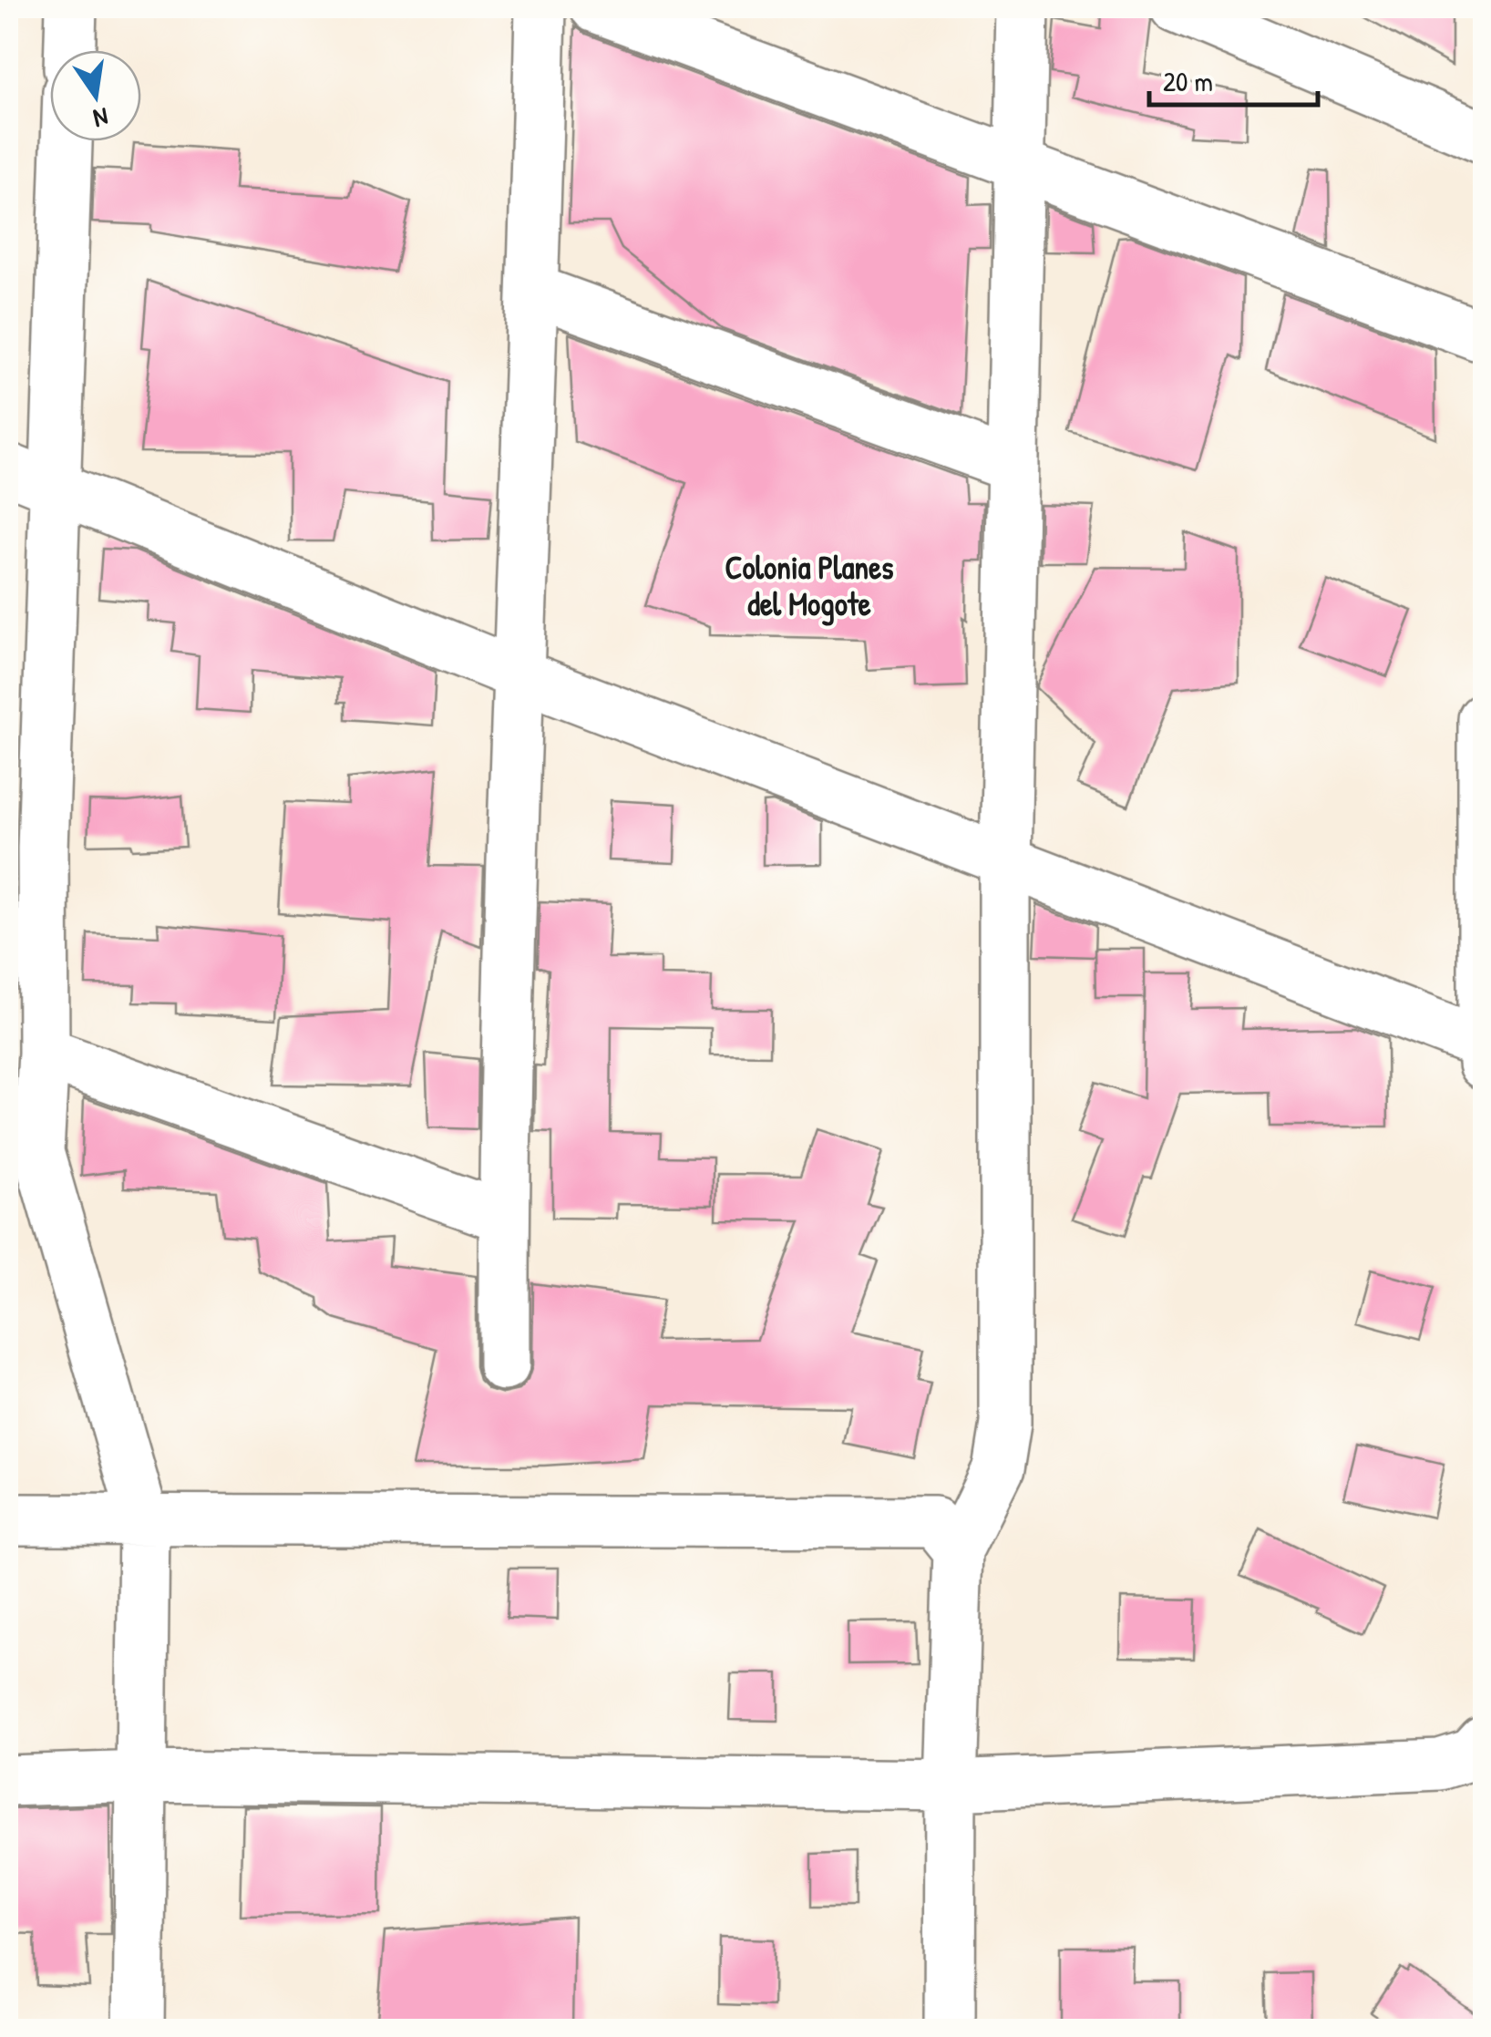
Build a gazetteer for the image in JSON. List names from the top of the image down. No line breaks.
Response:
{"districts":["Colonia Planes del Mogote"],"scale_bar":"20 m","north":"bottom"}
